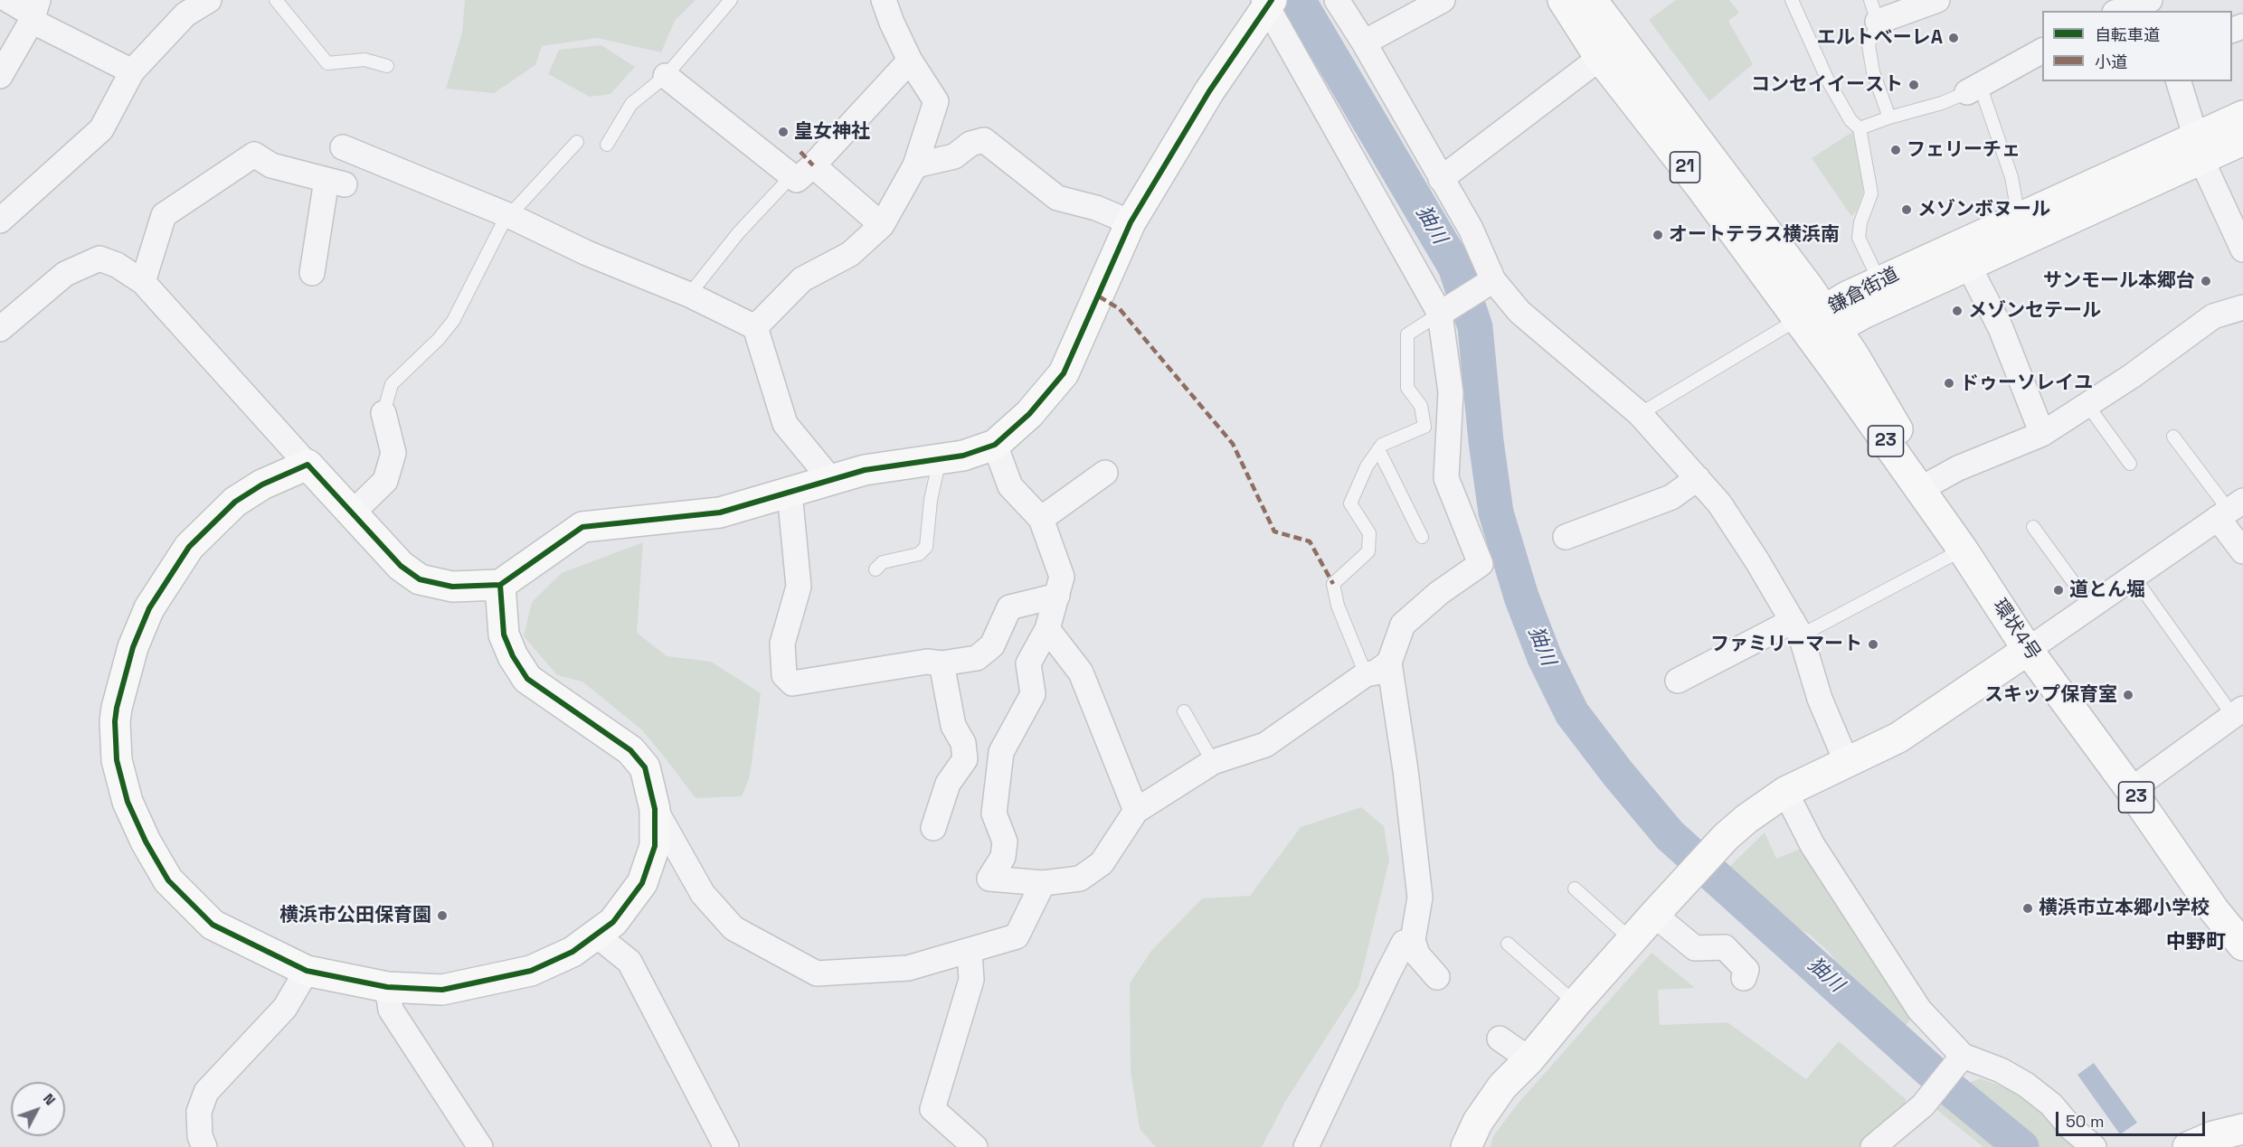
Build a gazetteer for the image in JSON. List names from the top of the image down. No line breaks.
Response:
{"streets":{"street":["21","鎌倉街道","23","環状4号"]},"crossings":[["21","鎌倉街道"],["21","環状4号"],["鎌倉街道","環状4号"]],"districts":["中野町"],"water":["㹨川"],"places":["エルトベーレA","コンセイイースト","皇女神社","フェリーチェ","メゾンボヌール","オートテラス横浜南","サンモール本郷台","メゾンセテール","ドゥーソレイユ","道とん堀","ファミリーマート","スキップ保育室","横浜市立本郷小学校","横浜市公田保育園"],"legend":["自転車道","小道"],"scale_bar":"50 m","north":"top right"}
